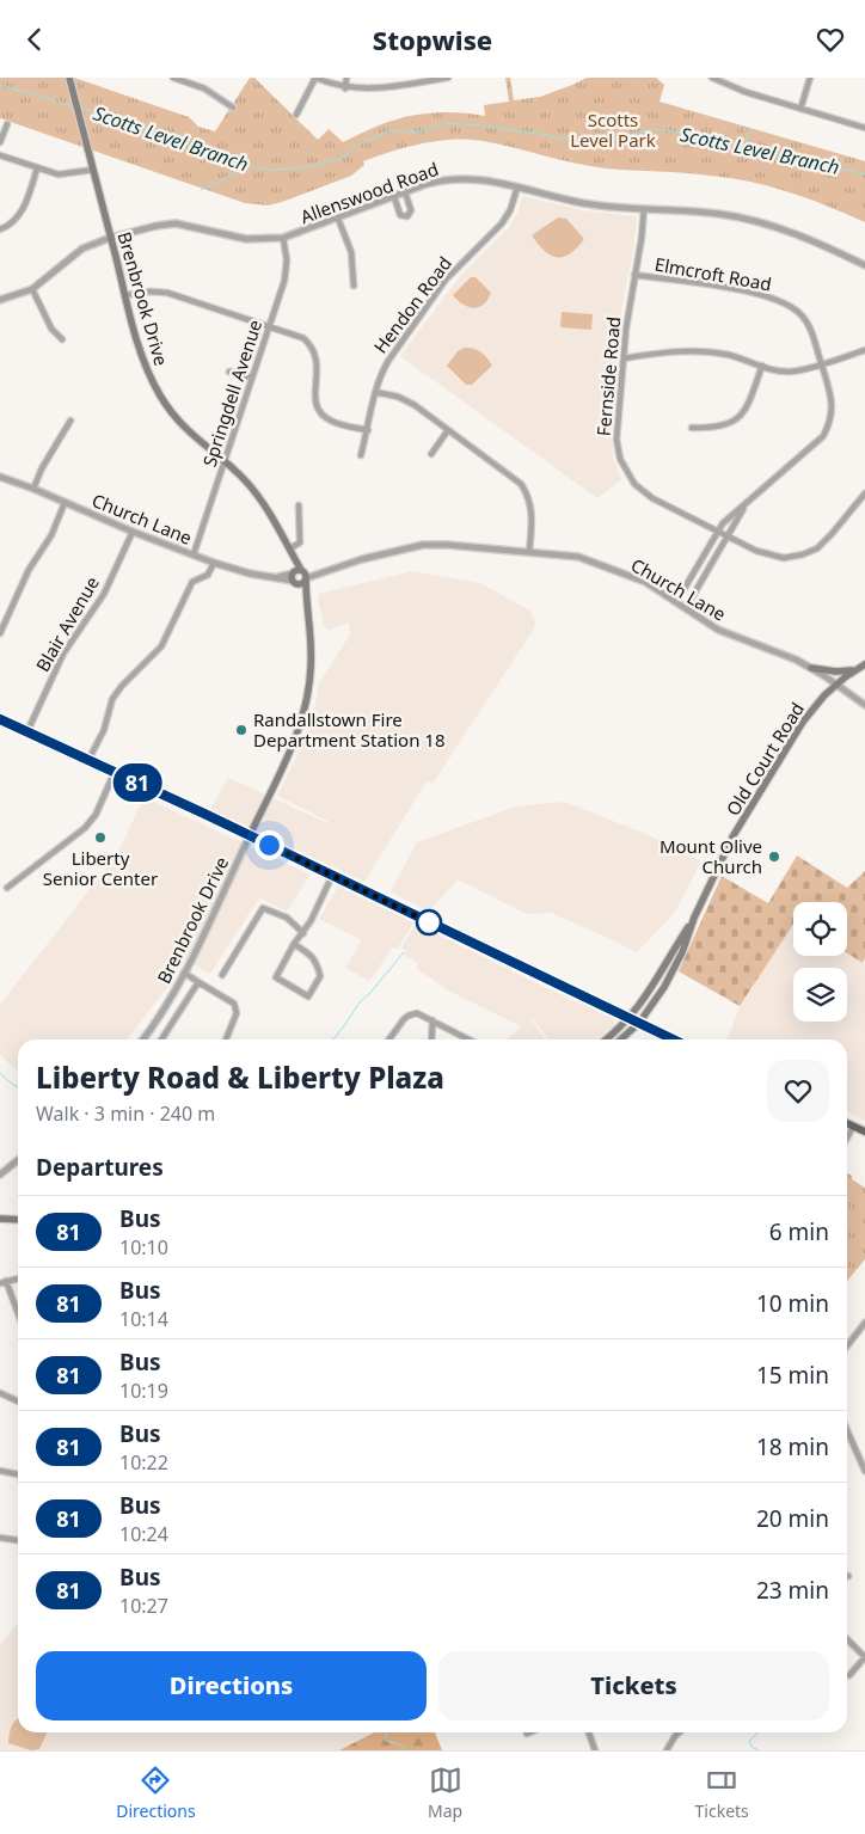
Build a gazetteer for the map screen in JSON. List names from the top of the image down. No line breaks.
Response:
{"streets":{"main road":["Brenbrook Drive","Old Court Road"],"street":["Allenswood Road","Elmcroft Road","Hendon Road","Fernside Road","Springdell Avenue","Church Lane","Blair Avenue"]},"crossings":[["Allenswood Road","Brenbrook Drive"],["Allenswood Road","Hendon Road"],["Allenswood Road","Fernside Road"],["Allenswood Road","Springdell Avenue"],["Elmcroft Road","Fernside Road"],["Elmcroft Road","Church Lane"],["Brenbrook Drive","Springdell Avenue"],["Brenbrook Drive","Church Lane"],["Springdell Avenue","Church Lane"],["Church Lane","Blair Avenue"],["Church Lane","Old Court Road"]],"water":["Scotts Level Branch"],"parks":["Scotts Level Park"],"places":["Randallstown Fire Department Station 18","Liberty Senior Center","Mount Olive Church"],"lines":["bus line 81"],"page":{"header":"Stopwise","on_map":"81","heading":[["Liberty Road & Liberty Plaza","Walk · 3 min · 240 m"],"Departures"],"list":[{"mark":"81","name":"Bus","note":"10:10","value":"6 min"},{"mark":"81","name":"Bus","note":"10:14","value":"10 min"},{"mark":"81","name":"Bus","note":"10:19","value":"15 min"},{"mark":"81","name":"Bus","note":"10:22","value":"18 min"},{"mark":"81","name":"Bus","note":"10:24","value":"20 min"},{"mark":"81","name":"Bus","note":"10:27","value":"23 min"}],"buttons":["Directions","Tickets"],"tabs":["Directions","Map","Tickets"]}}
